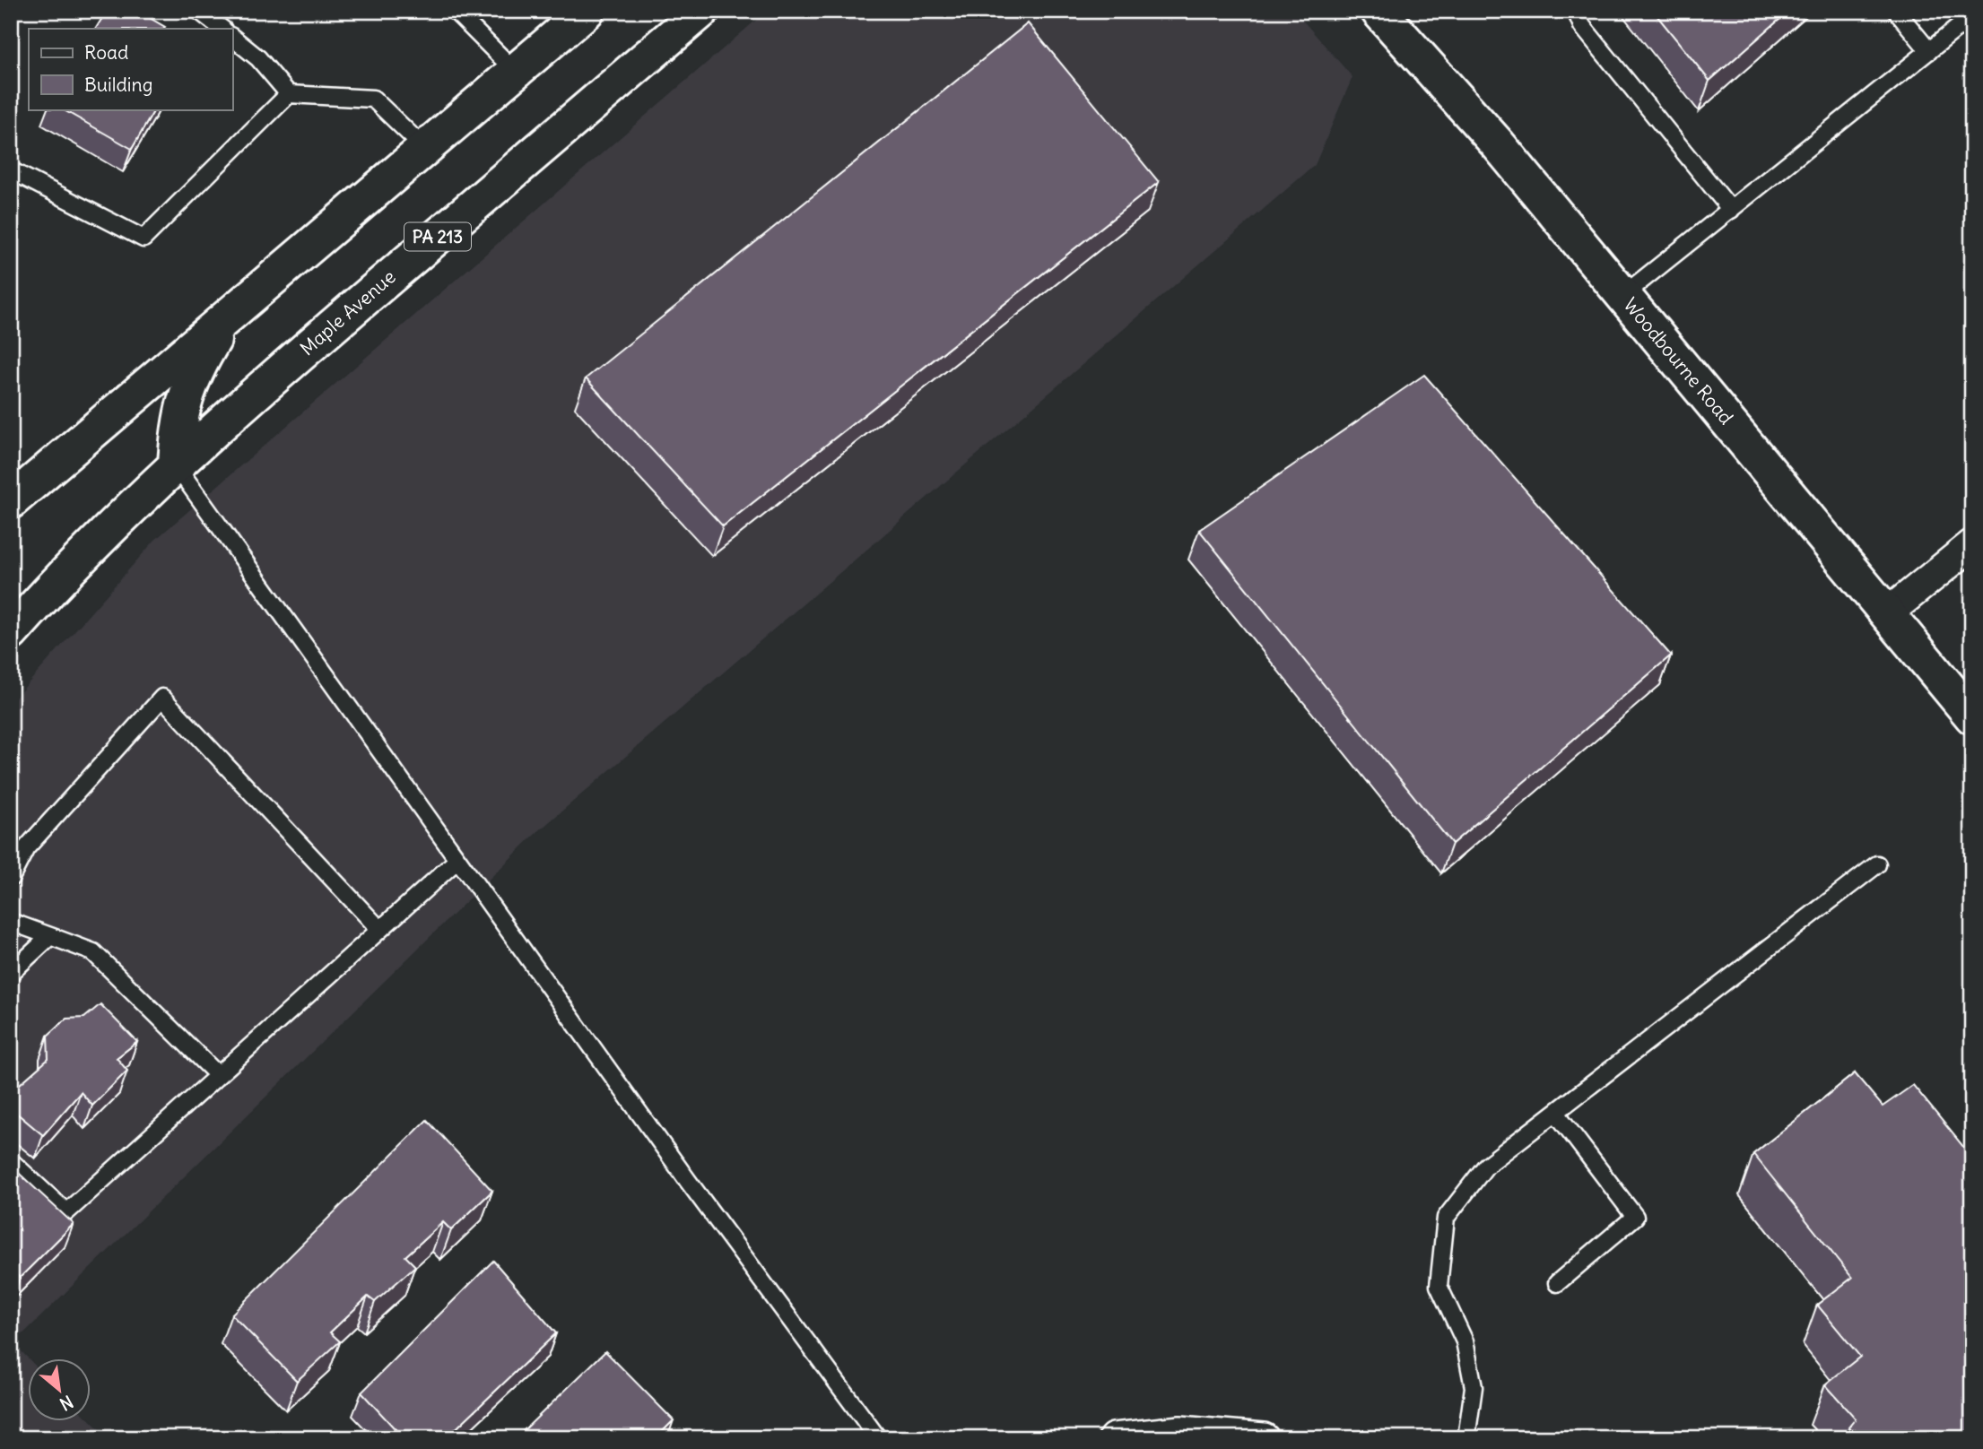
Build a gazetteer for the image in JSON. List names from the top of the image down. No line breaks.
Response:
{"streets":{"main road":["PA 213","Maple Avenue","Woodbourne Road"]},"legend":["Road","Building"],"north":"bottom right"}
